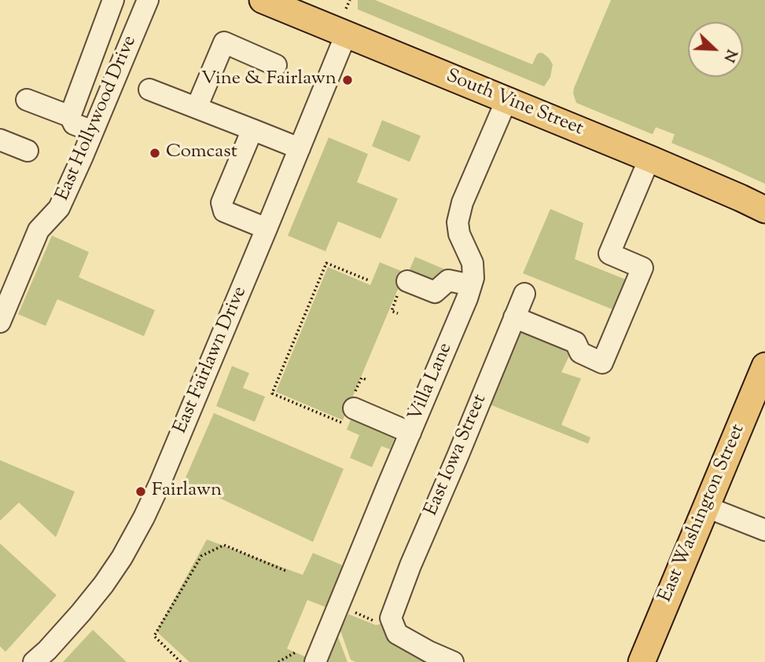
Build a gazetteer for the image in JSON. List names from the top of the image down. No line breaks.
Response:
{"streets":{"main road":["South Vine Street","East Washington Street"],"street":["East Hollywood Drive","East Fairlawn Drive","Villa Lane","East Iowa Street"]},"crossings":[["South Vine Street","East Fairlawn Drive"],["South Vine Street","Villa Lane"]],"places":["Vine & Fairlawn","Comcast","Fairlawn"],"north":"bottom right"}
